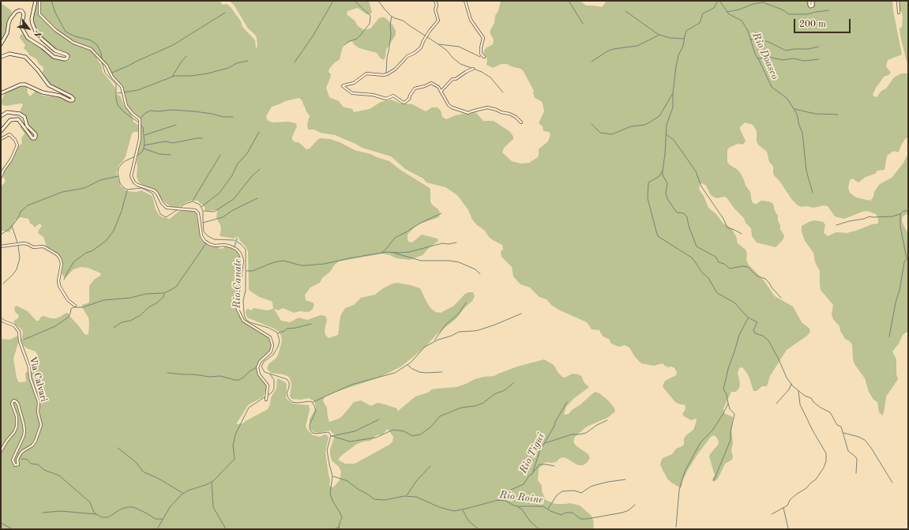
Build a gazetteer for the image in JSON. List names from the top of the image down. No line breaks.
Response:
{"streets":{"street":["Via Calvari"]},"water":["Rio Doasco","Rio Canate","Rio Tigui","Rio Roine"],"scale_bar":"200 m","north":"bottom right"}
